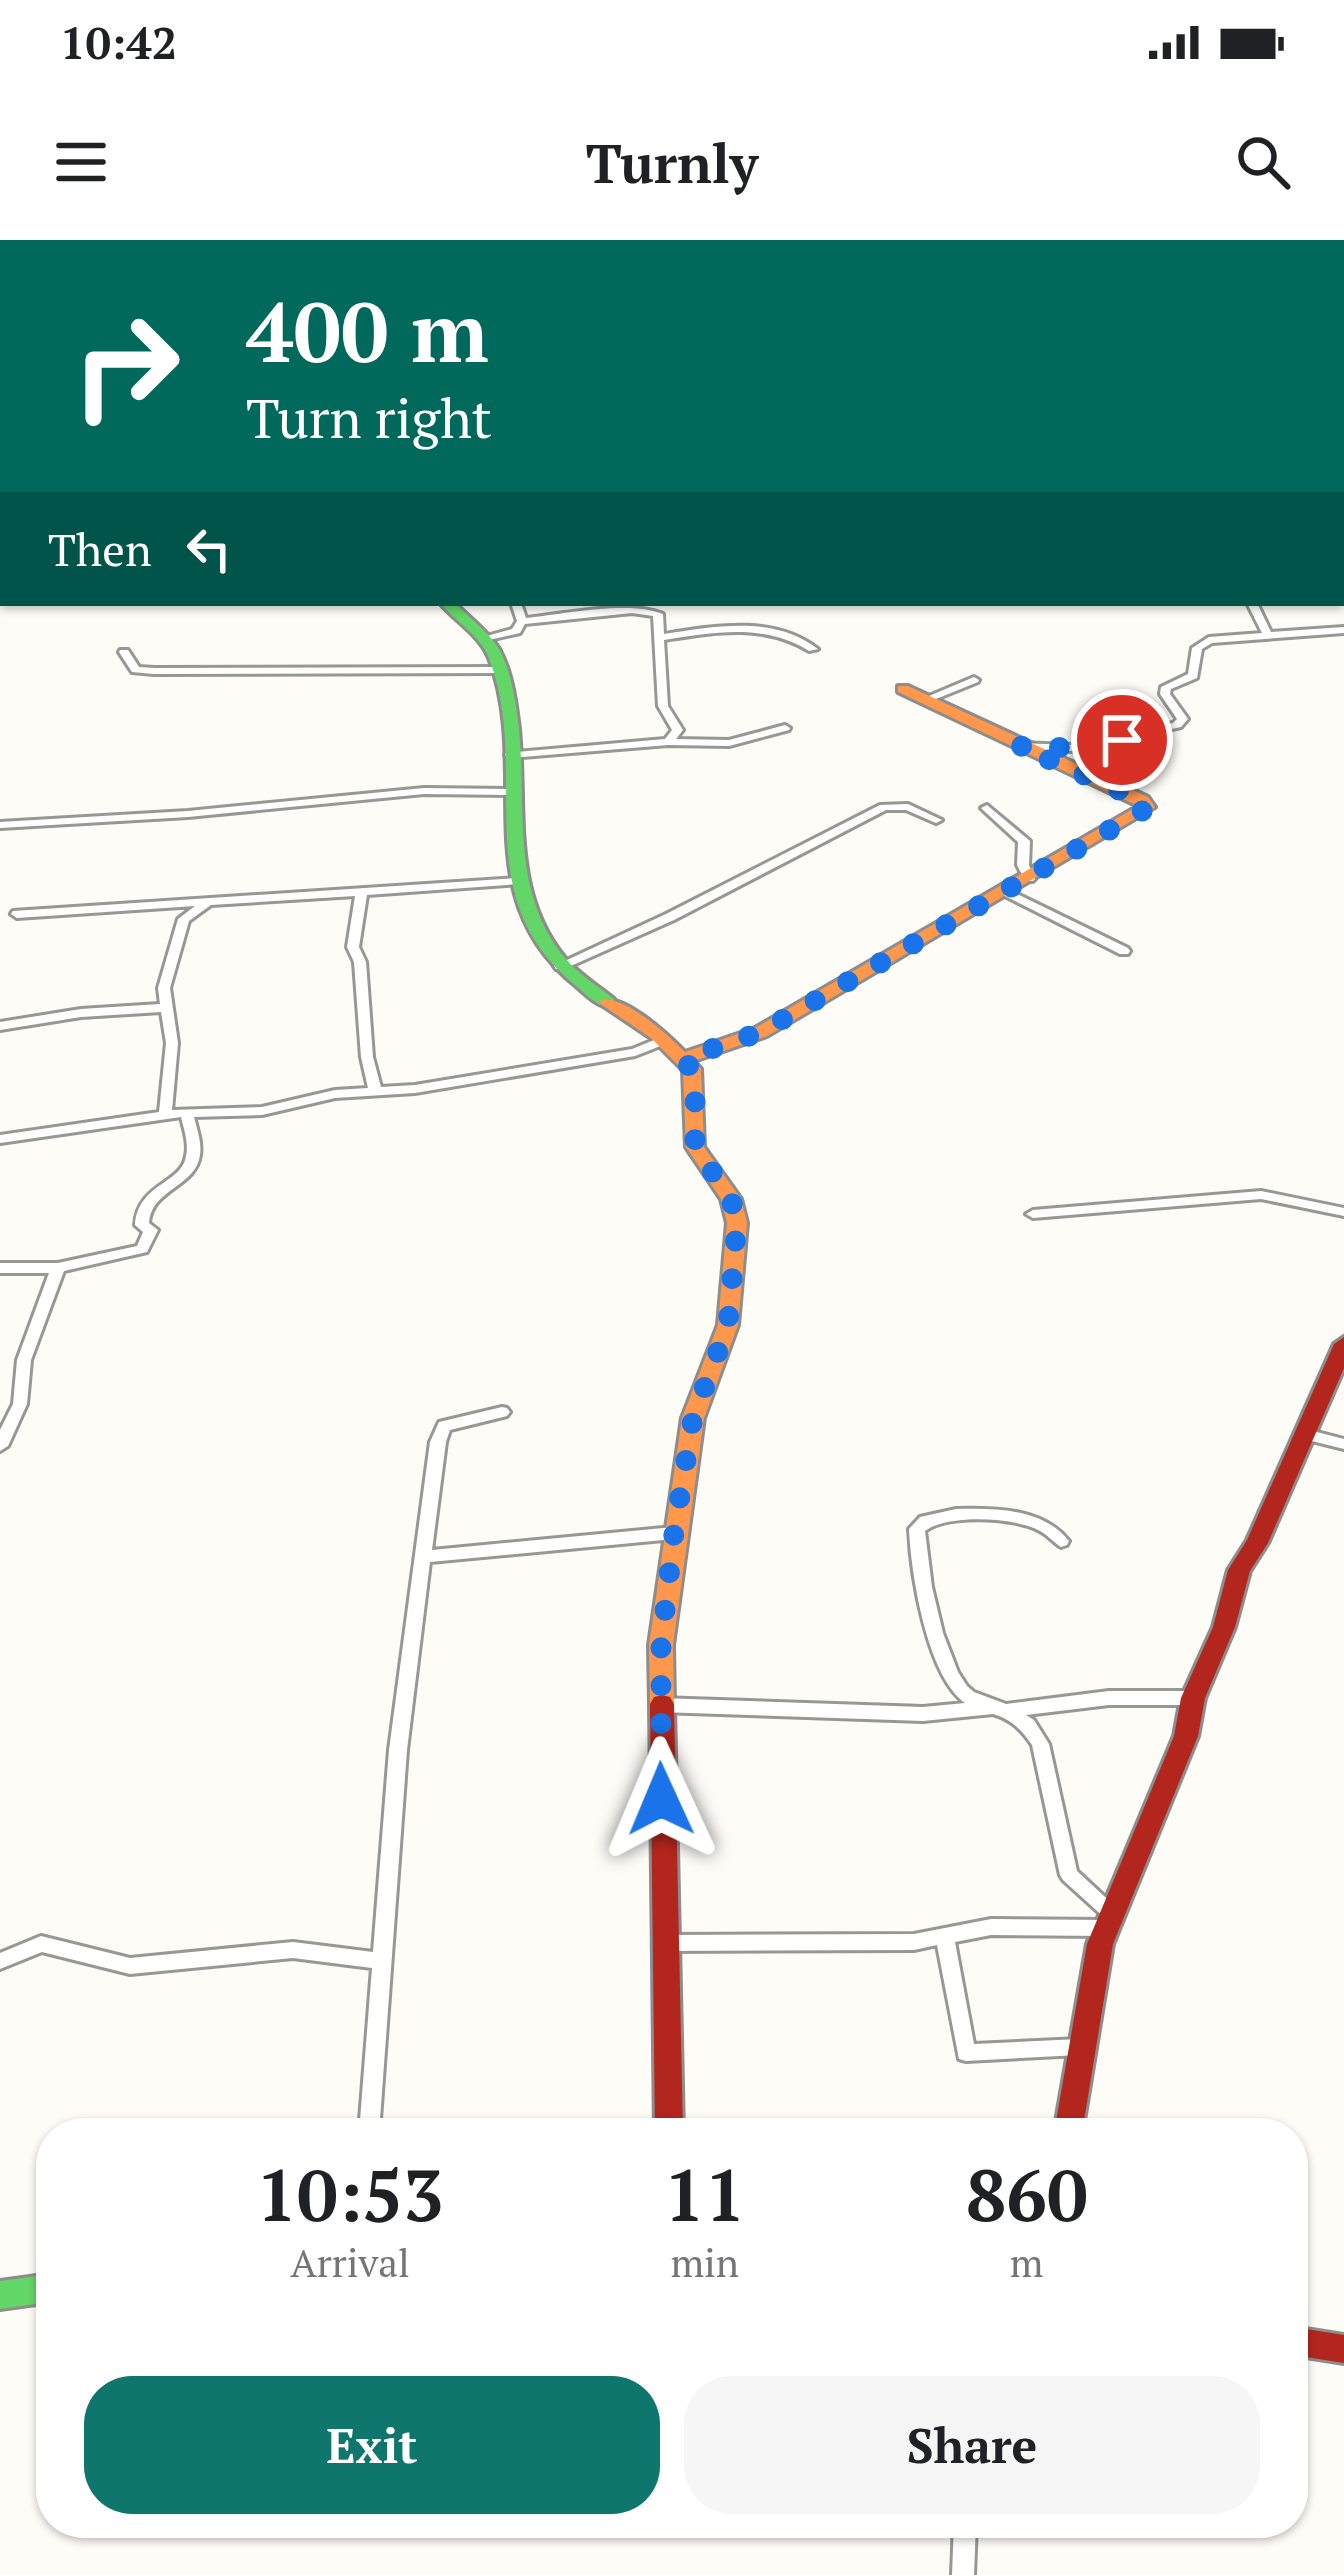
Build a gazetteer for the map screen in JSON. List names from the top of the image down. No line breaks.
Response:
{"page":{"status":"10:42","header":"Turnly","turn":["400 m","Turn right"],"then":"Then","eta":["10:53","Arrival","11","min","860","m"],"buttons":["Exit","Share"]}}
